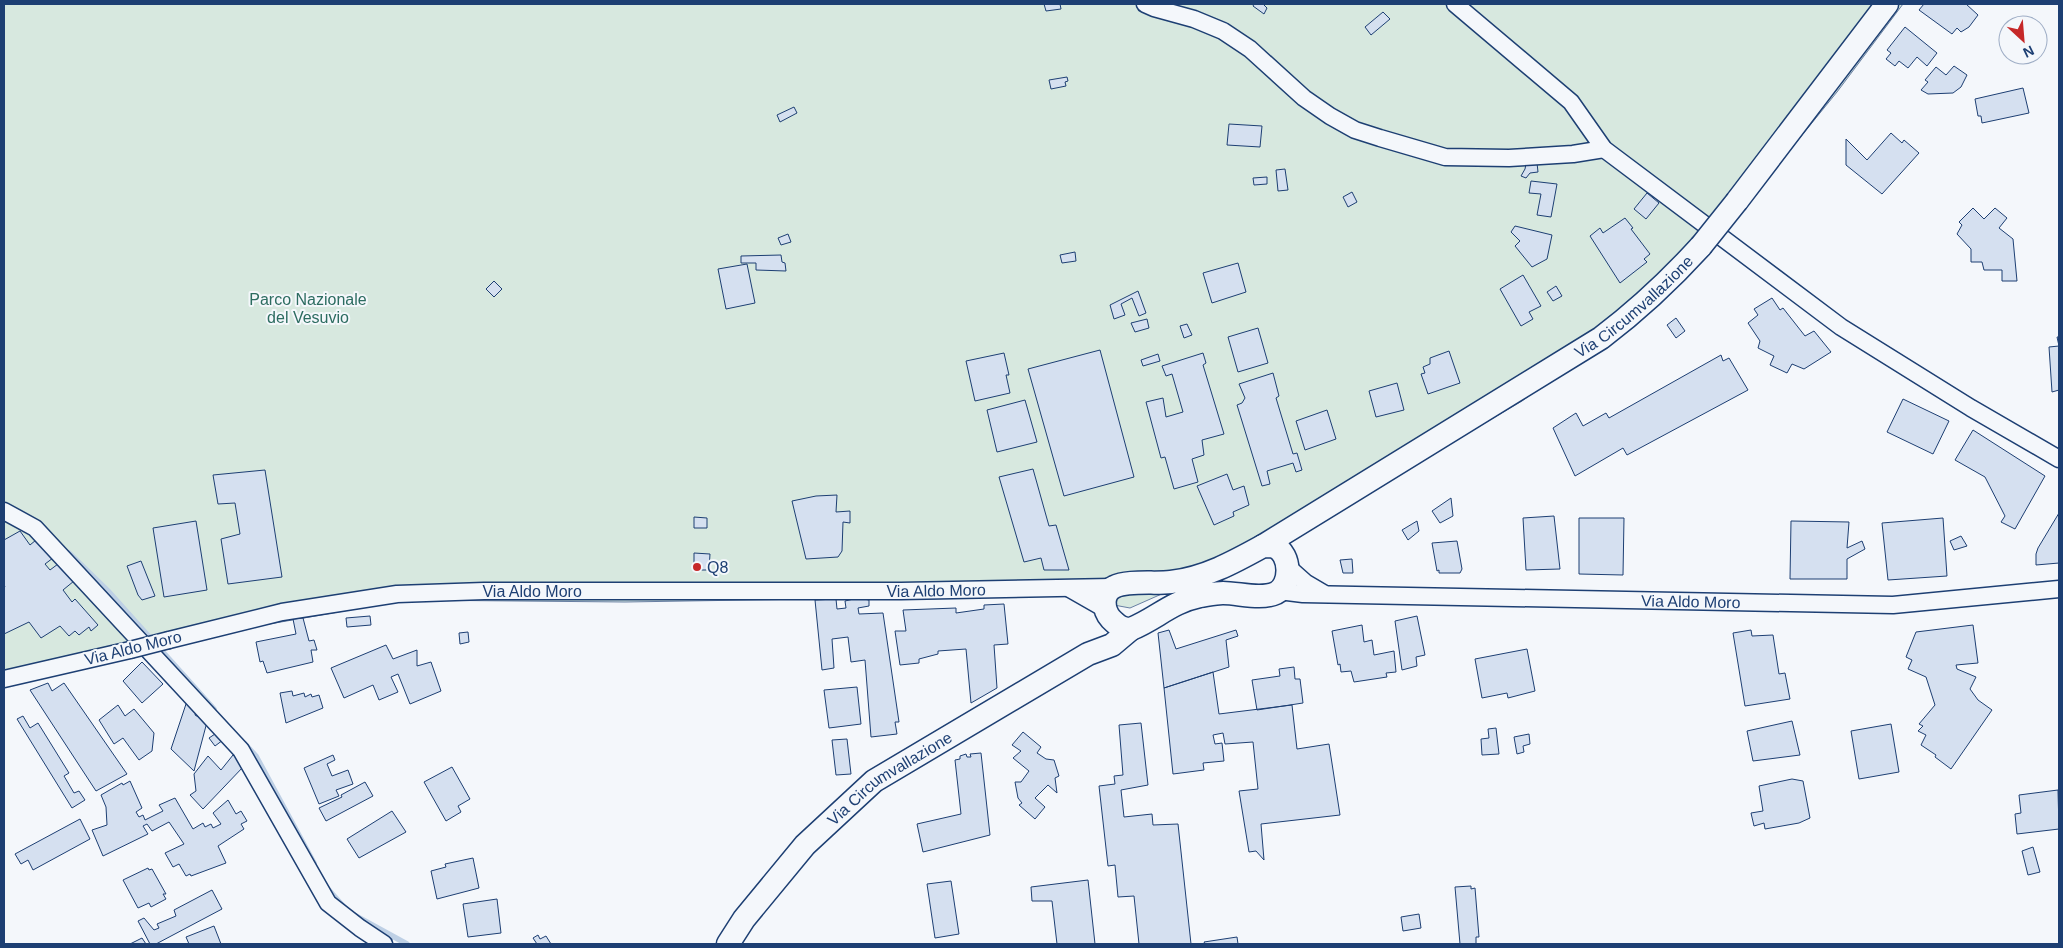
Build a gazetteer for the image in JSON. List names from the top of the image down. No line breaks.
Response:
{"streets":{"main road":["Via Circumvallazione"],"street":["Via Aldo Moro"]},"crossings":[["Via Circumvallazione","Via Aldo Moro"]],"parks":["Parco Nazionale del Vesuvio"],"places":["Q8"],"north":"bottom right"}
